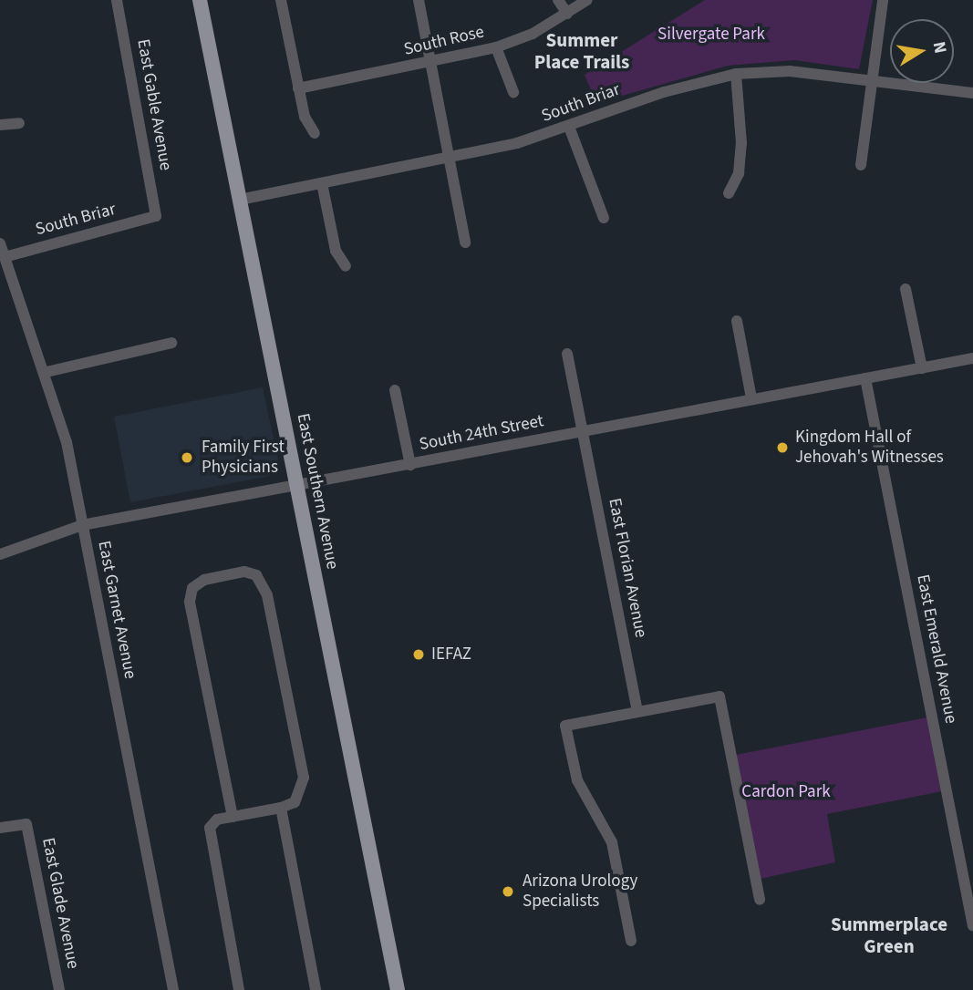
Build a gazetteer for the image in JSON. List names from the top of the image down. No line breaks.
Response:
{"streets":{"main road":["East Southern Avenue"],"street":["South Rose","South Briar","East Gable Avenue","South 24th Street","East Florian Avenue","East Garnet Avenue","East Emerald Avenue","East Glade Avenue"]},"crossings":[["South Briar","East Gable Avenue"],["South Briar","East Southern Avenue"],["South Briar","East Garnet Avenue"],["South 24th Street","East Southern Avenue"],["South 24th Street","East Florian Avenue"],["South 24th Street","East Garnet Avenue"],["South 24th Street","East Emerald Avenue"]],"districts":["Summer Place Trails","Summerplace Green"],"parks":["Silvergate Park","Cardon Park"],"places":["Kingdom Hall of Jehovah's Witnesses","Family First Physicians","IEFAZ","Arizona Urology Specialists"],"north":"right"}
